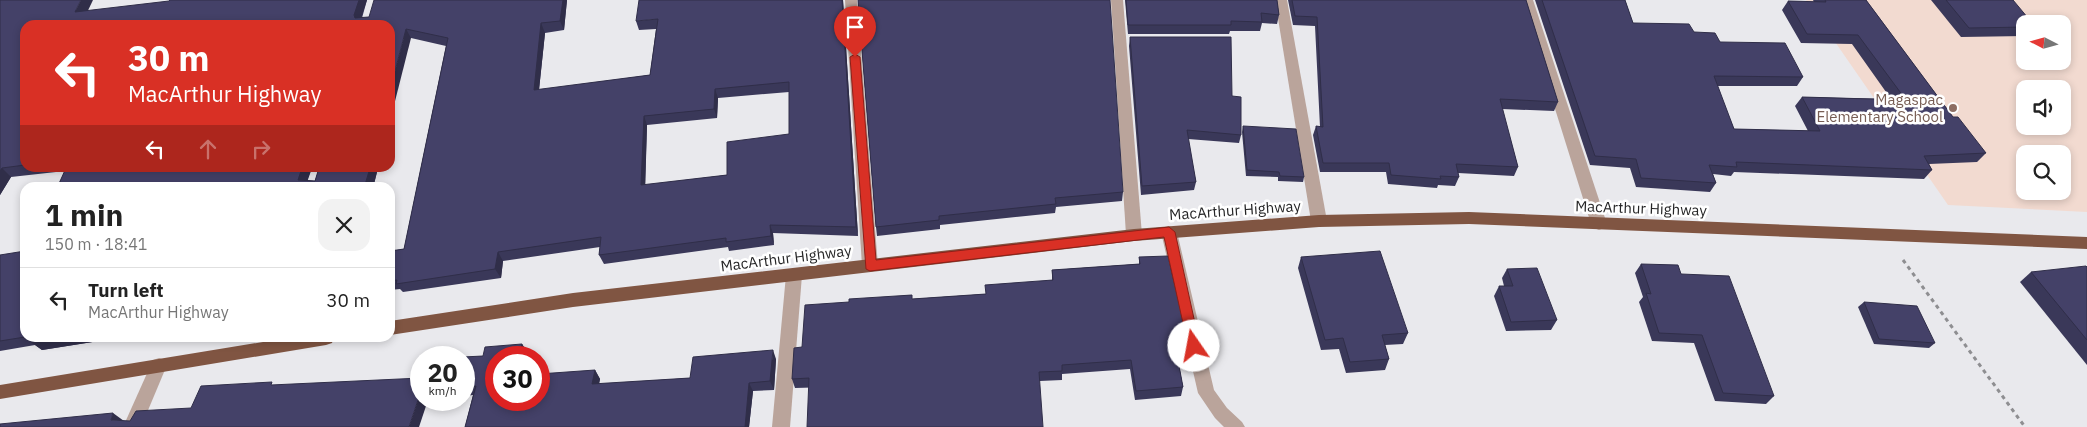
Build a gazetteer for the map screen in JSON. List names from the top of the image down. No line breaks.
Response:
{"streets":{"highway":["MacArthur Highway"]},"places":["Magaspac Elementary School"],"north":"left","page":{"turn":["30 m","MacArthur Highway"],"heading":["1 min","150 m · 18:41"],"list":[{"name":"Turn left","note":"MacArthur Highway","value":"30 m"}],"speed":"20 km/h","limit":"30"}}
